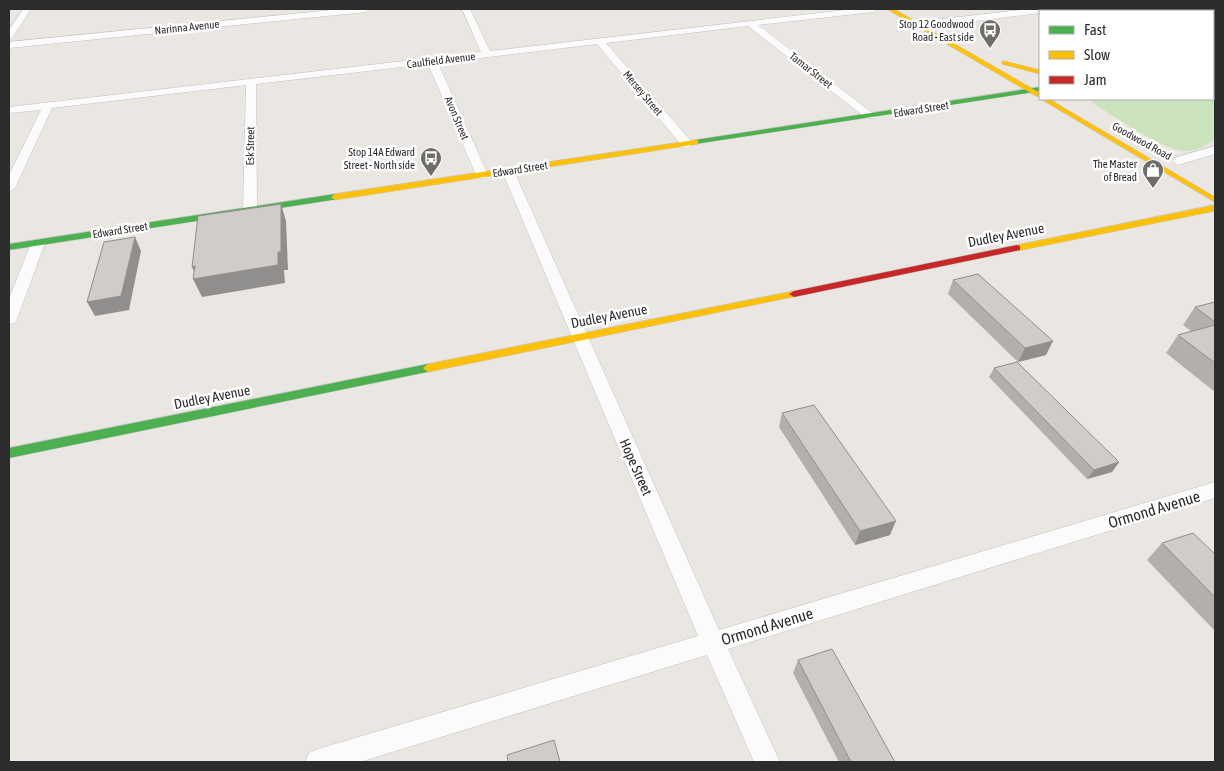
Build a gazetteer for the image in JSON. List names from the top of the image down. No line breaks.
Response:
{"streets":{"street":["Narinna Avenue","Caulfield Avenue","Tamar Street","Mersey Street","Edward Street","Avon Street","Goodwood Road","Esk Street","Dudley Avenue","Hope Street","Ormond Avenue"]},"crossings":[["Caulfield Avenue","Tamar Street"],["Caulfield Avenue","Mersey Street"],["Caulfield Avenue","Avon Street"],["Caulfield Avenue","Esk Street"],["Tamar Street","Edward Street"],["Mersey Street","Edward Street"],["Edward Street","Avon Street"],["Edward Street","Esk Street"],["Edward Street","Hope Street"],["Dudley Avenue","Hope Street"],["Hope Street","Ormond Avenue"]],"places":{"bus stop":["Stop 12 Goodwood Road - East side","Stop 14A Edward Street - North side"],"shop":["The Master of Bread"]},"legend":["Fast","Slow","Jam"]}
